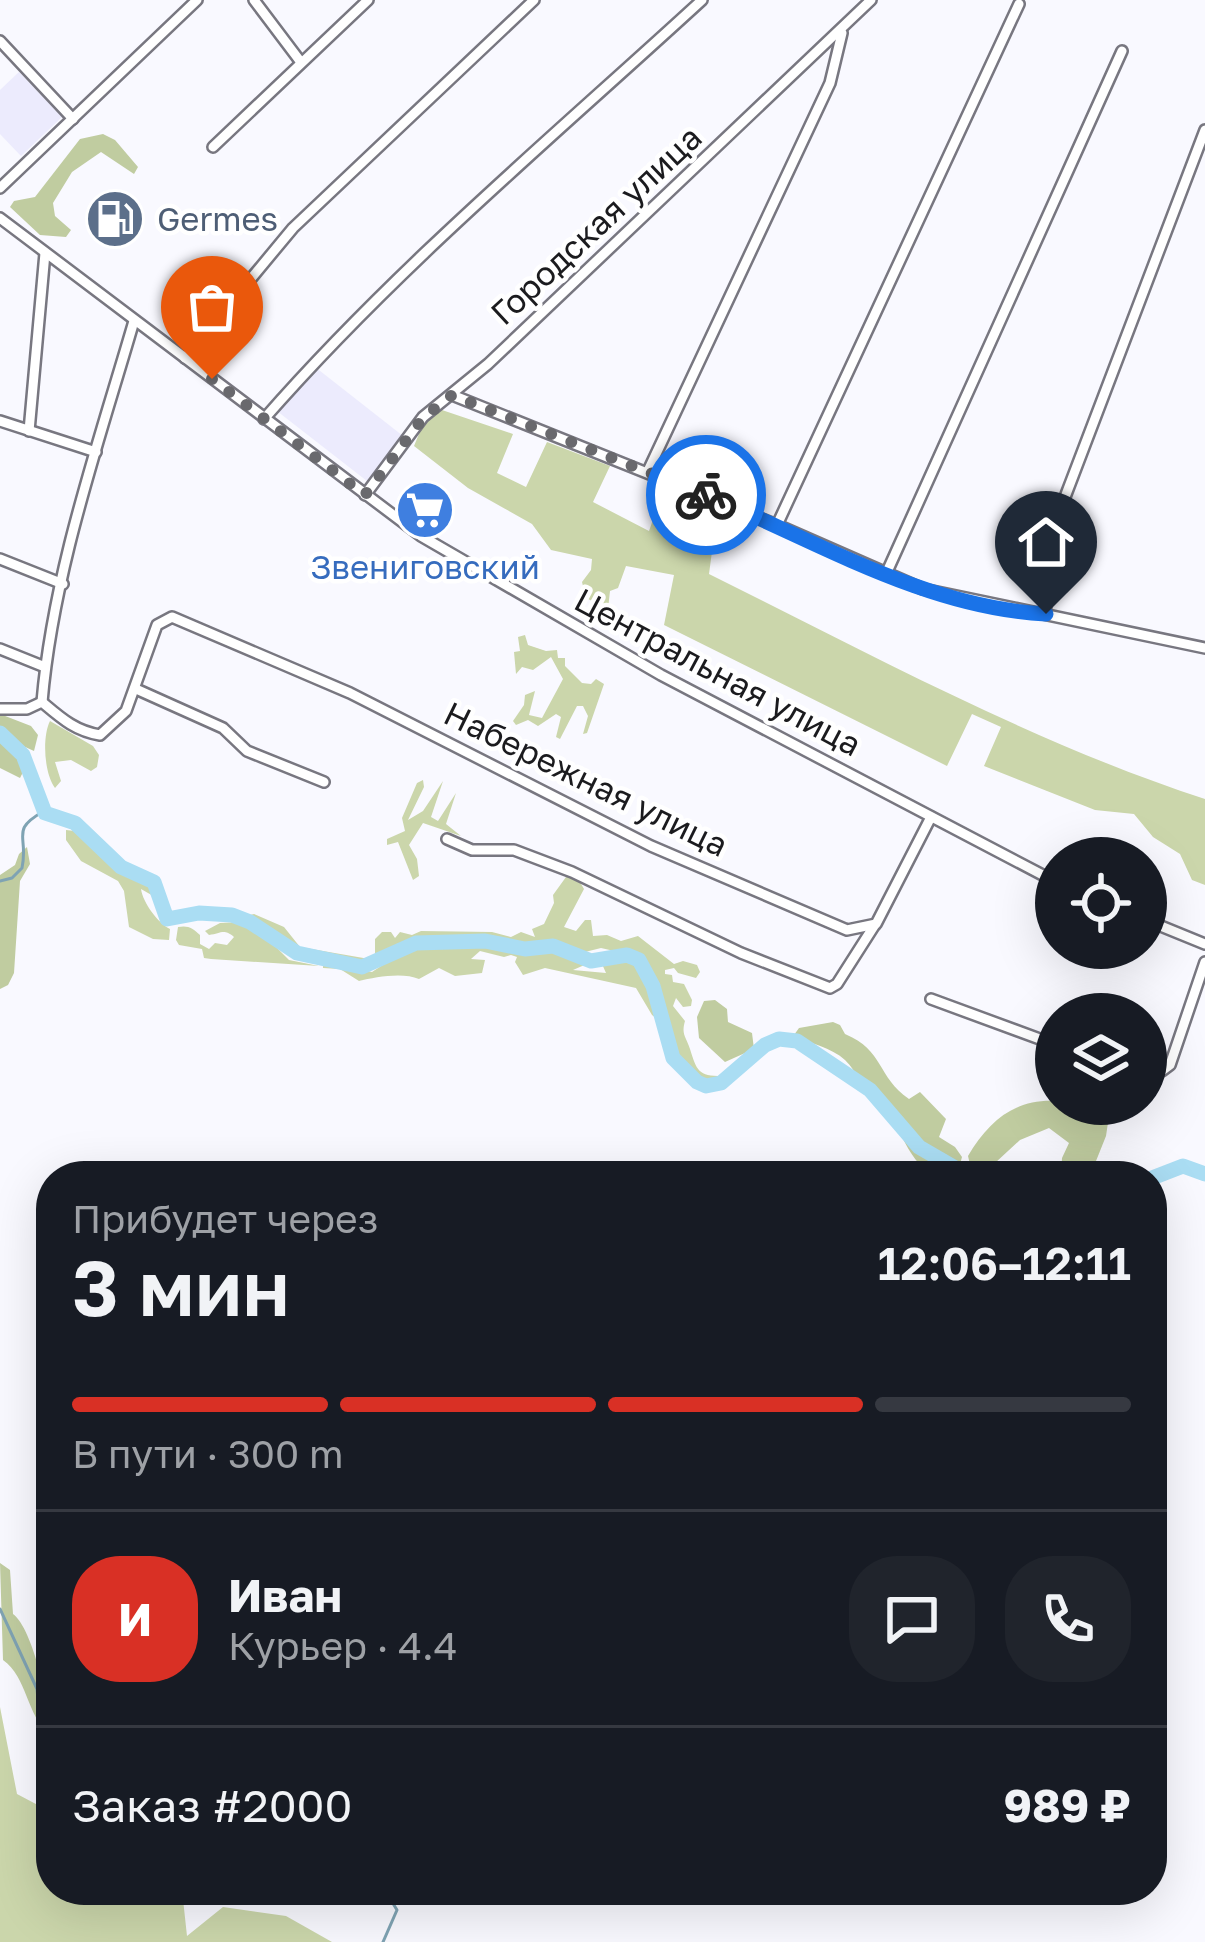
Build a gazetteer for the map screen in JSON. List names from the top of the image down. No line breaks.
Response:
{"streets":{"street":["Городская улица","Центральная улица","Набережная улица"]},"crossings":[["Городская улица","Центральная улица"]],"places":{"fuel station":["Germes"],"supermarket":["Звениговский"]},"page":{"heading":["3 мин","Прибудет через","12:06–12:11"],"panel":["Иван","Курьер · 4.4","Заказ #2000","989 ₽"],"bar":"В пути · 300 m","round":"И"}}
